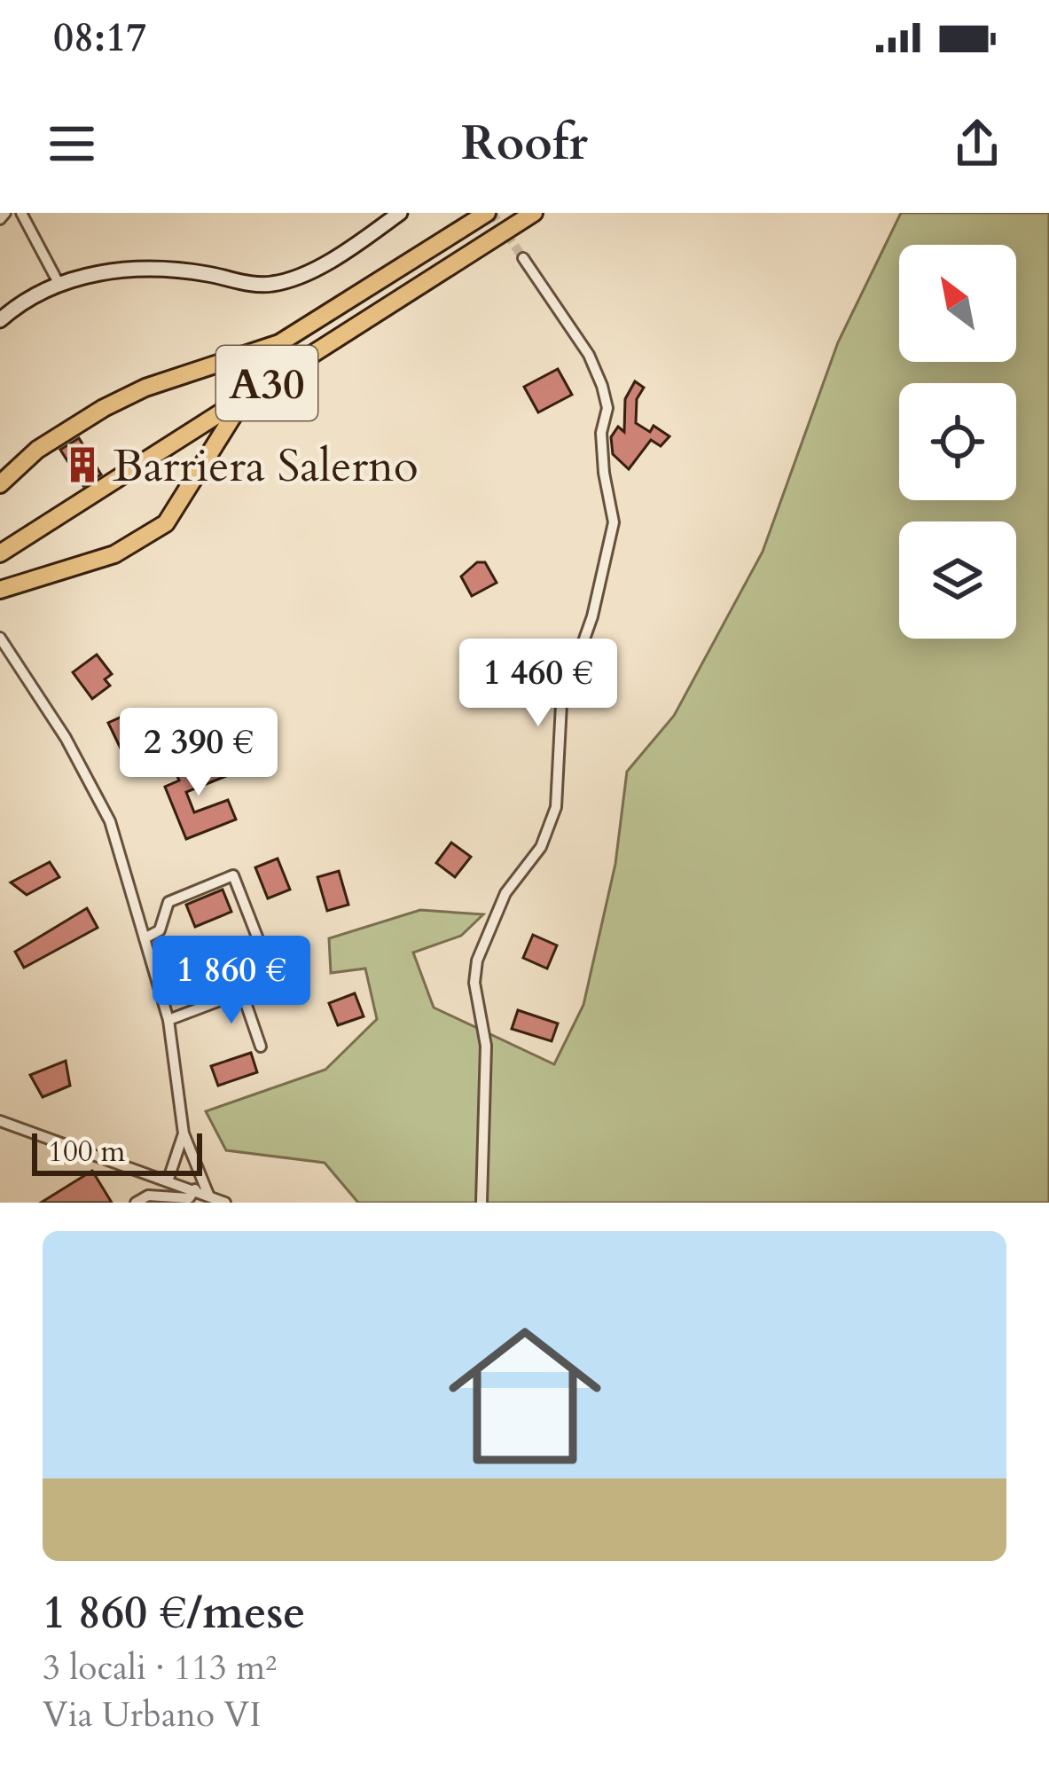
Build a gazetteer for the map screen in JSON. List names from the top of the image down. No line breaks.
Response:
{"streets":{"highway":["A30"]},"places":{"building":["Barriera Salerno"]},"scale_bar":"100 m","north":"top left","page":{"status":"08:17","header":"Roofr","price":["1 460 €","2 390 €","1 860 €"],"scale":"100 m","list":[{"name":"1 860 €/mese","note":"3 locali · 113 m² · Via Urbano VI"}]}}
